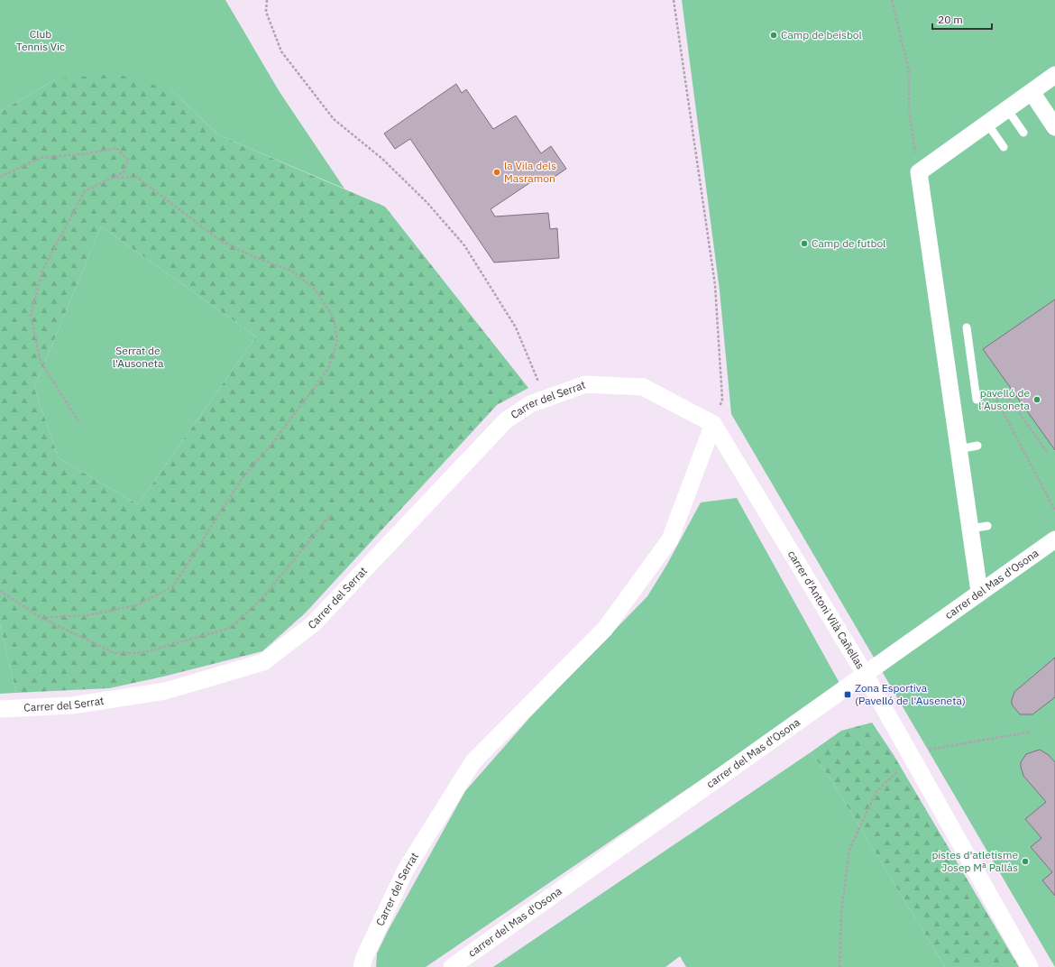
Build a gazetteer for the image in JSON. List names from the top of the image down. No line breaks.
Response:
{"streets":{"street":["Carrer del Serrat","carrer del Mas d'Osona","carrer d'Antoni Vilà Cañellas"]},"crossings":[["Carrer del Serrat","carrer d'Antoni Vilà Cañellas"],["carrer del Mas d'Osona","carrer d'Antoni Vilà Cañellas"]],"parks":["Club Tennis Vic","Serrat de l'Ausoneta"],"places":{"other":["Camp de beisbol","la Vila dels Masramon","Camp de futbol","pavelló de l'Ausoneta","pistes d'atletisme Josep Mª Pallàs"],"transit":["Zona Esportiva (Pavelló de l'Auseneta)"]},"scale_bar":"20 m"}
